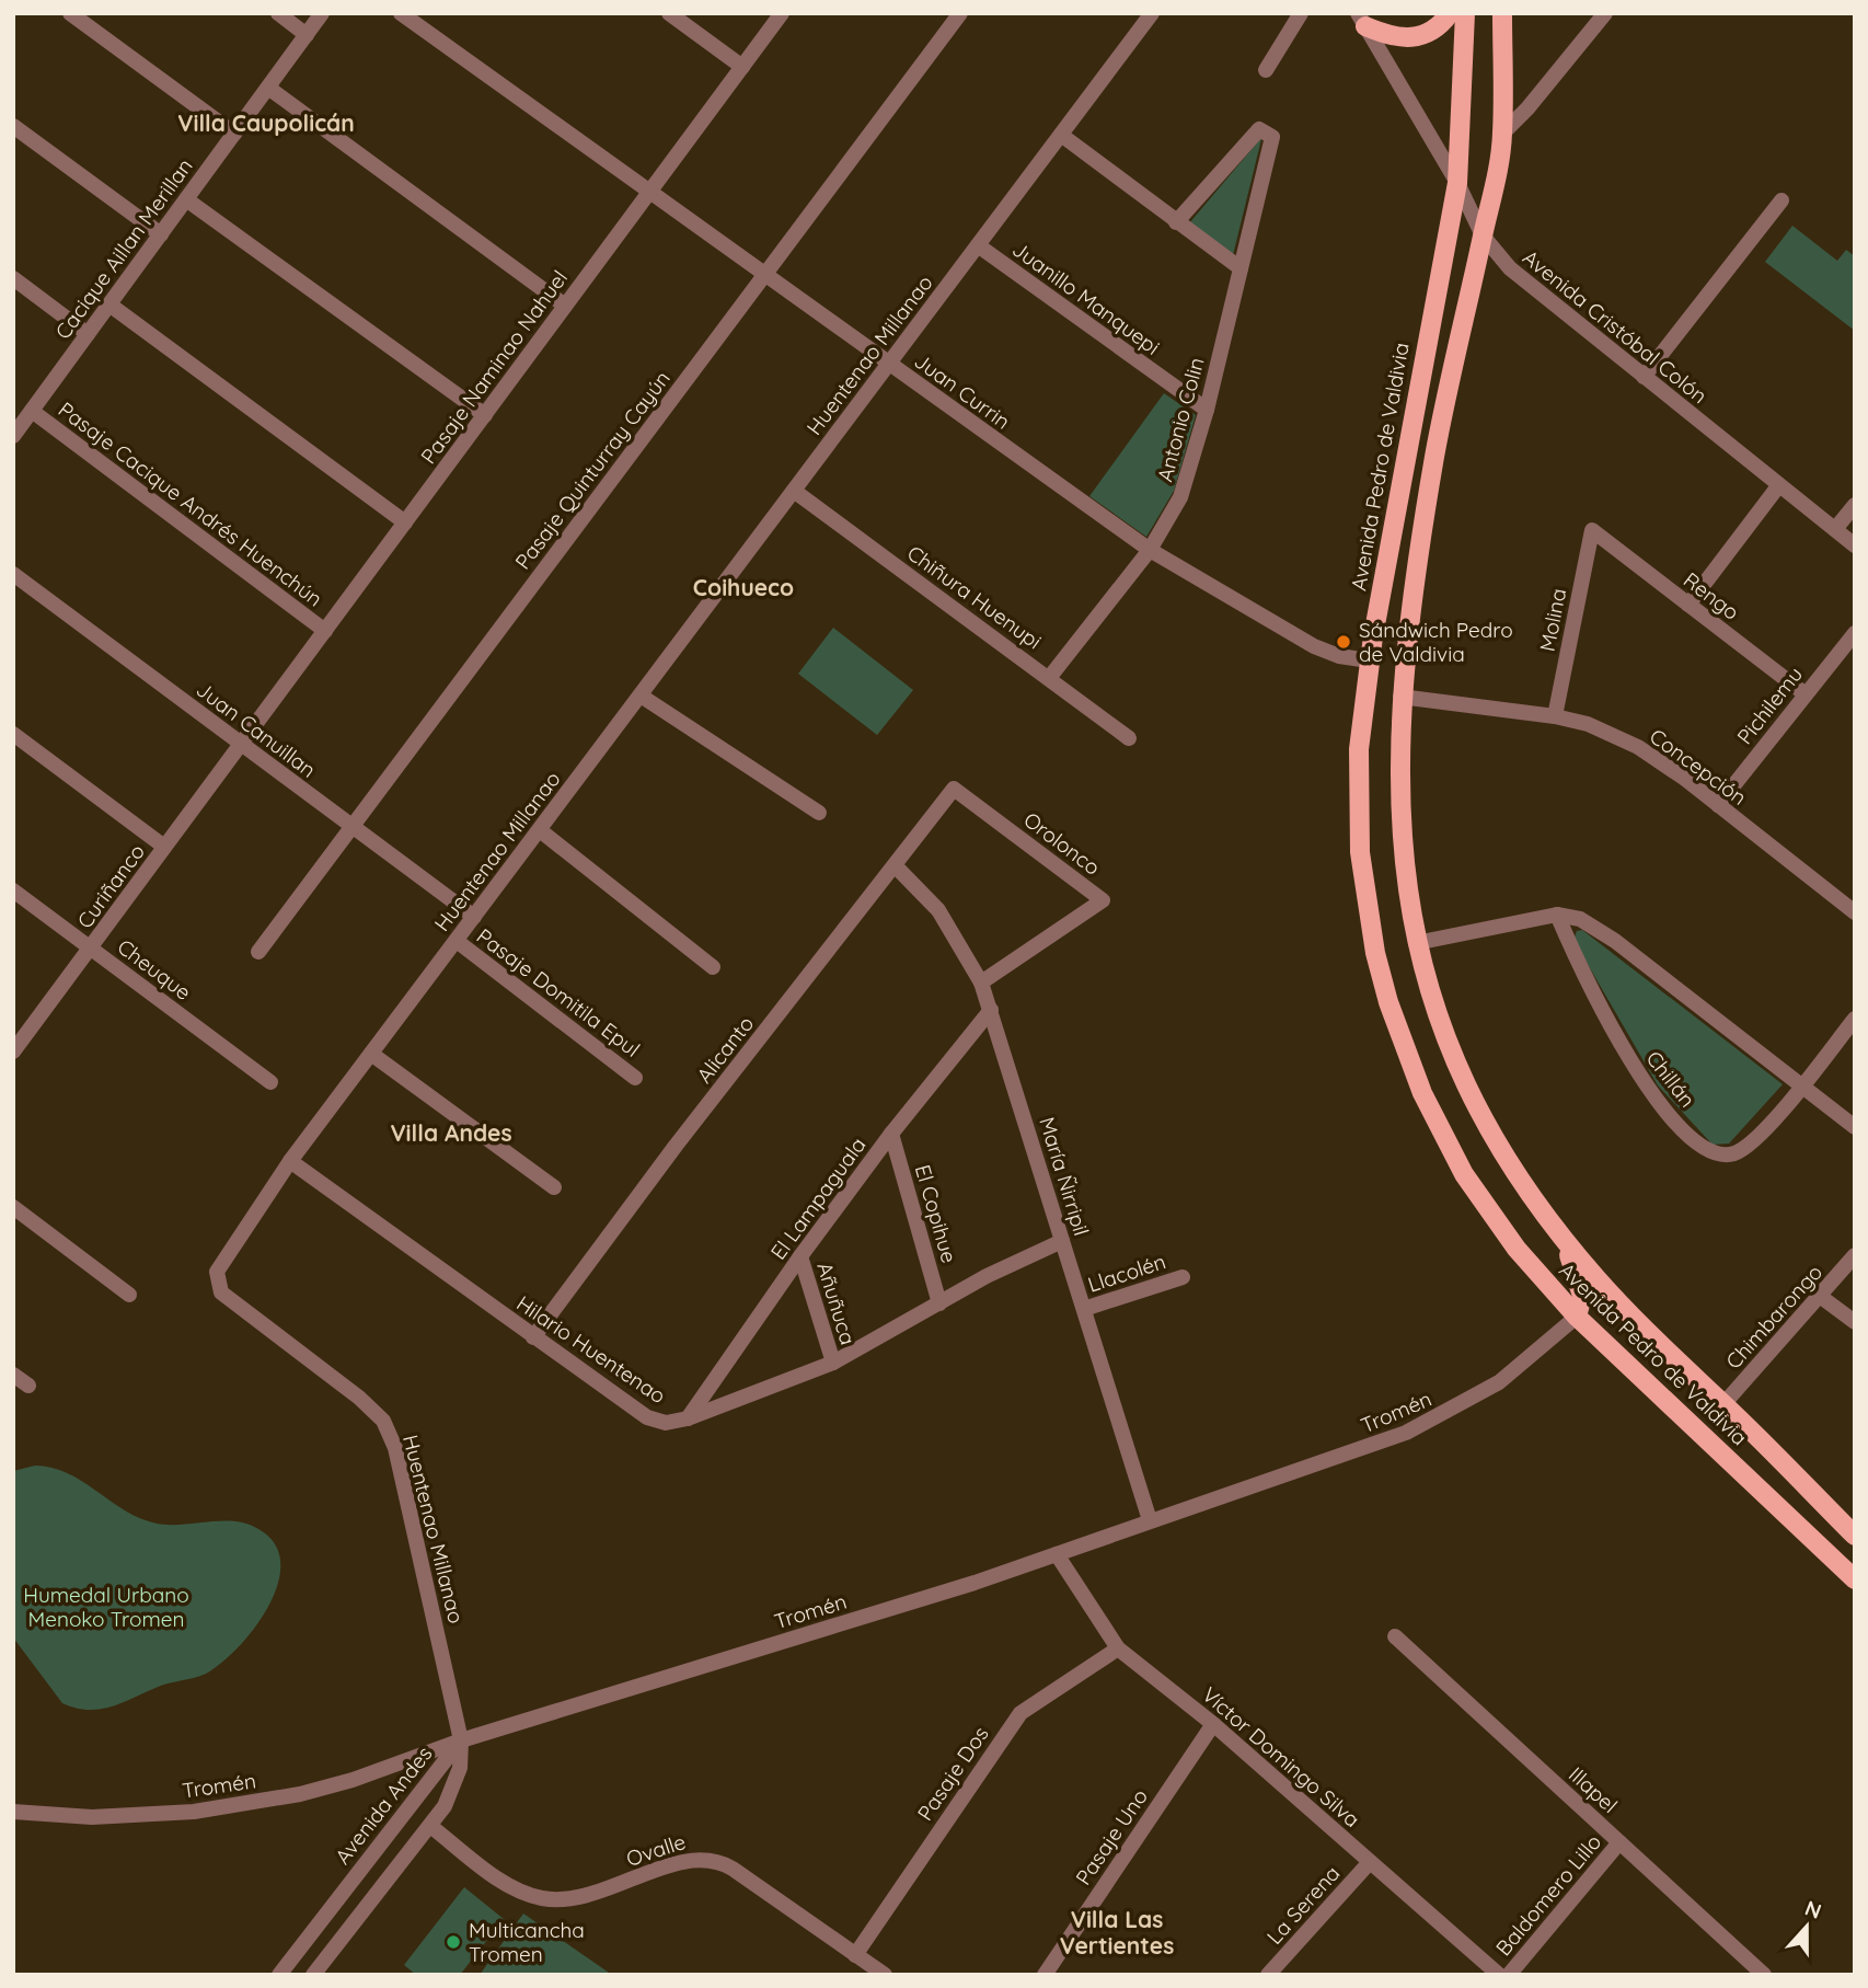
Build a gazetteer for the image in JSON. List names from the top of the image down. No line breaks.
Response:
{"streets":{"main road":["Avenida Pedro de Valdivia"],"street":["Cacique Aillan Merillan","Juanillo Manquepi","Avenida Cristóbal Colón","Huentenao Millanao","Pasaje Naminao Nahuel","Juan Currin","Antonio Colin","Pasaje Quinturray Cayún","Pasaje Cacique Andrés Huenchún","Rengo","Chiñura Huenupi","Molina","Pichilemu","Juan Canuillan","Concepción","Orolonco","Curiñanco","Cheuque","Pasaje Domitila Epul","Alicanto","Chillán","María Ñirripil","El Lampaguala","El Copihue","Llacolén","Añuñuca","Chimbarongo","Hilario Huentenao","Tromén","Víctor Domingo Silva","Pasaje Dos","Illapel","Avenida Andes","Pasaje Uno","Ovalle","Baldomero Lillo","La Serena"]},"crossings":[["Cacique Aillan Merillan","Pasaje Cacique Andrés Huenchún"],["Juanillo Manquepi","Huentenao Millanao"],["Juanillo Manquepi","Antonio Colin"],["Avenida Cristóbal Colón","Avenida Pedro de Valdivia"],["Huentenao Millanao","Juan Currin"],["Huentenao Millanao","Chiñura Huenupi"],["Huentenao Millanao","Juan Canuillan"],["Huentenao Millanao","Pasaje Domitila Epul"],["Huentenao Millanao","Hilario Huentenao"],["Huentenao Millanao","Tromén"],["Huentenao Millanao","Avenida Andes"],["Pasaje Naminao Nahuel","Juan Currin"],["Pasaje Naminao Nahuel","Pasaje Cacique Andrés Huenchún"],["Pasaje Naminao Nahuel","Juan Canuillan"],["Pasaje Naminao Nahuel","Curiñanco"],["Juan Currin","Antonio Colin"],["Juan Currin","Avenida Pedro de Valdivia"],["Juan Currin","Pasaje Quinturray Cayún"],["Antonio Colin","Chiñura Huenupi"],["Avenida Pedro de Valdivia","Concepción"],["Avenida Pedro de Valdivia","Chimbarongo"],["Avenida Pedro de Valdivia","Tromén"],["Pasaje Quinturray Cayún","Juan Canuillan"],["Rengo","Molina"],["Rengo","Pichilemu"],["Molina","Concepción"],["Pichilemu","Concepción"],["Juan Canuillan","Curiñanco"],["Orolonco","Alicanto"],["Orolonco","María Ñirripil"],["Curiñanco","Cheuque"],["Alicanto","María Ñirripil"],["Alicanto","Hilario Huentenao"],["María Ñirripil","El Lampaguala"],["María Ñirripil","Llacolén"],["María Ñirripil","Hilario Huentenao"],["María Ñirripil","Tromén"],["El Lampaguala","El Copihue"],["El Lampaguala","Añuñuca"],["El Lampaguala","Hilario Huentenao"],["El Copihue","Hilario Huentenao"],["Añuñuca","Hilario Huentenao"],["Tromén","Víctor Domingo Silva"],["Tromén","Avenida Andes"],["Víctor Domingo Silva","Pasaje Dos"],["Víctor Domingo Silva","Pasaje Uno"],["Víctor Domingo Silva","La Serena"],["Pasaje Dos","Ovalle"],["Illapel","Baldomero Lillo"],["Avenida Andes","Ovalle"]],"districts":["Villa Caupolicán","Coihueco","Villa Andes","Villa Las Vertientes"],"parks":["Humedal Urbano Menoko Tromen"],"places":["Sándwich Pedro de Valdivia","Multicancha Tromen"],"north":"top"}
